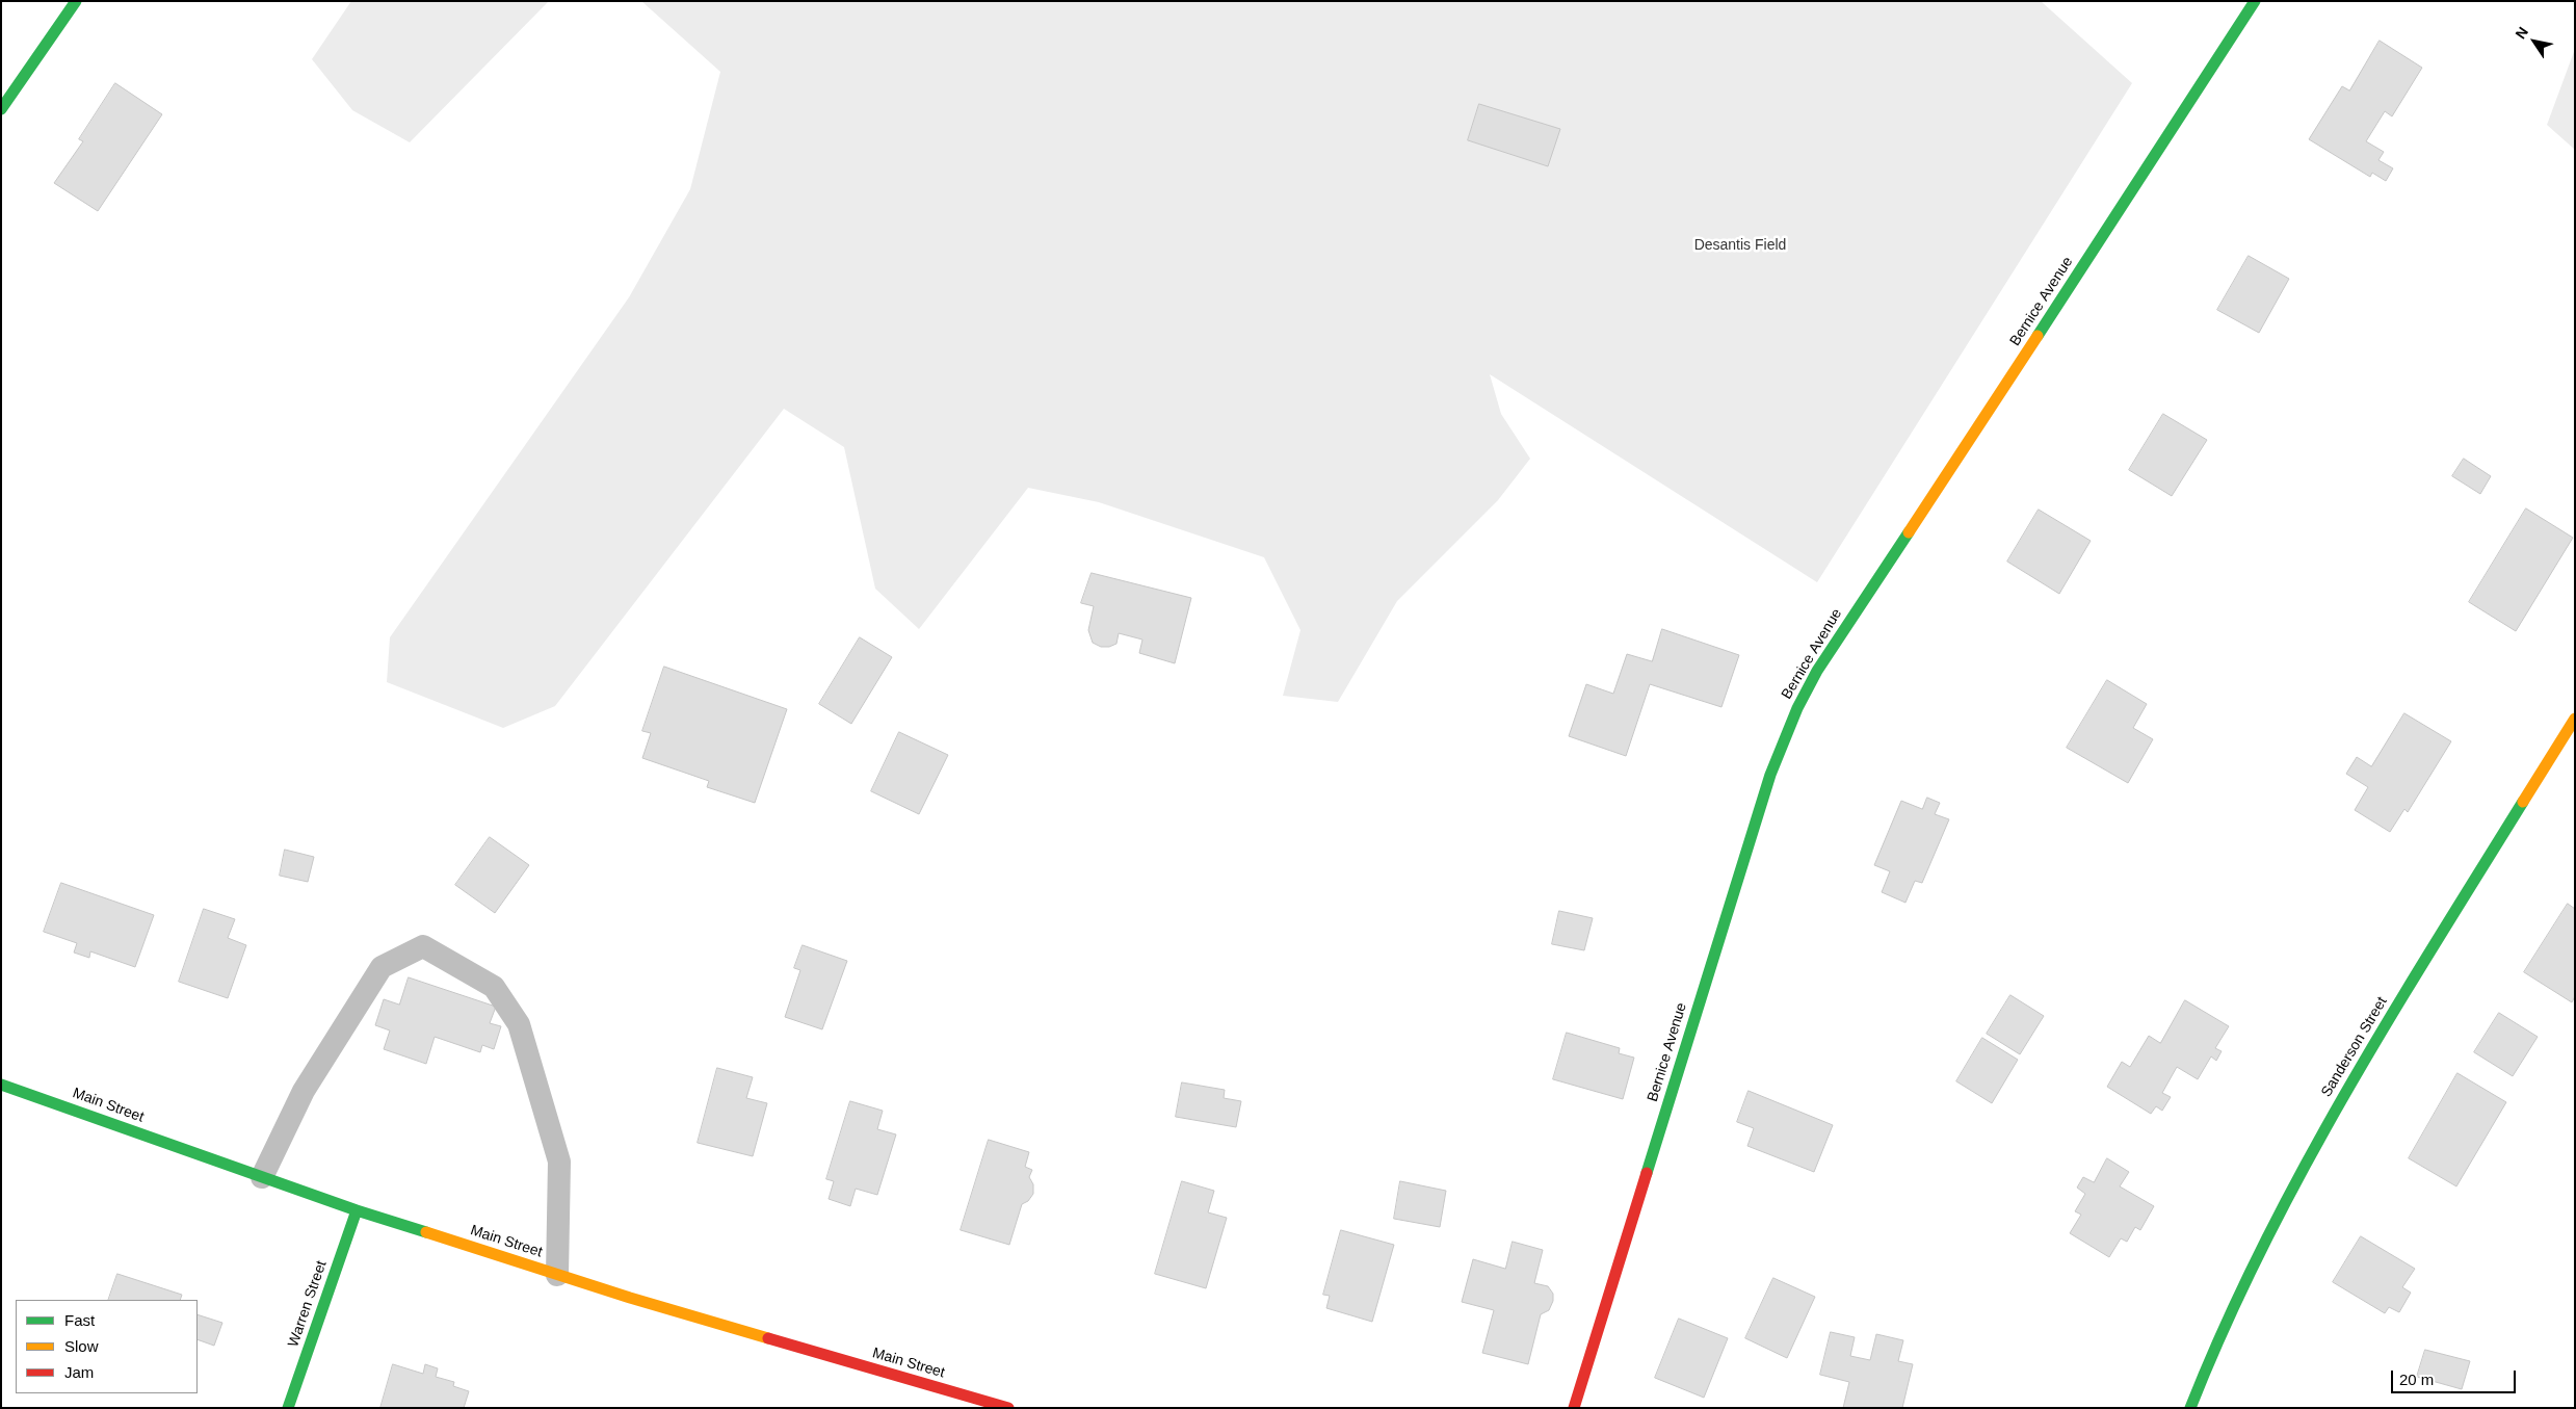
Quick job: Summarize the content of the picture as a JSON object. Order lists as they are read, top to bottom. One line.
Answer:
{"streets":{"street":["Bernice Avenue","Sanderson Street","Main Street","Warren Street"]},"crossings":[["Main Street","Warren Street"]],"parks":["Desantis Field"],"legend":["Fast","Slow","Jam"],"scale_bar":"20 m","north":"top left"}
